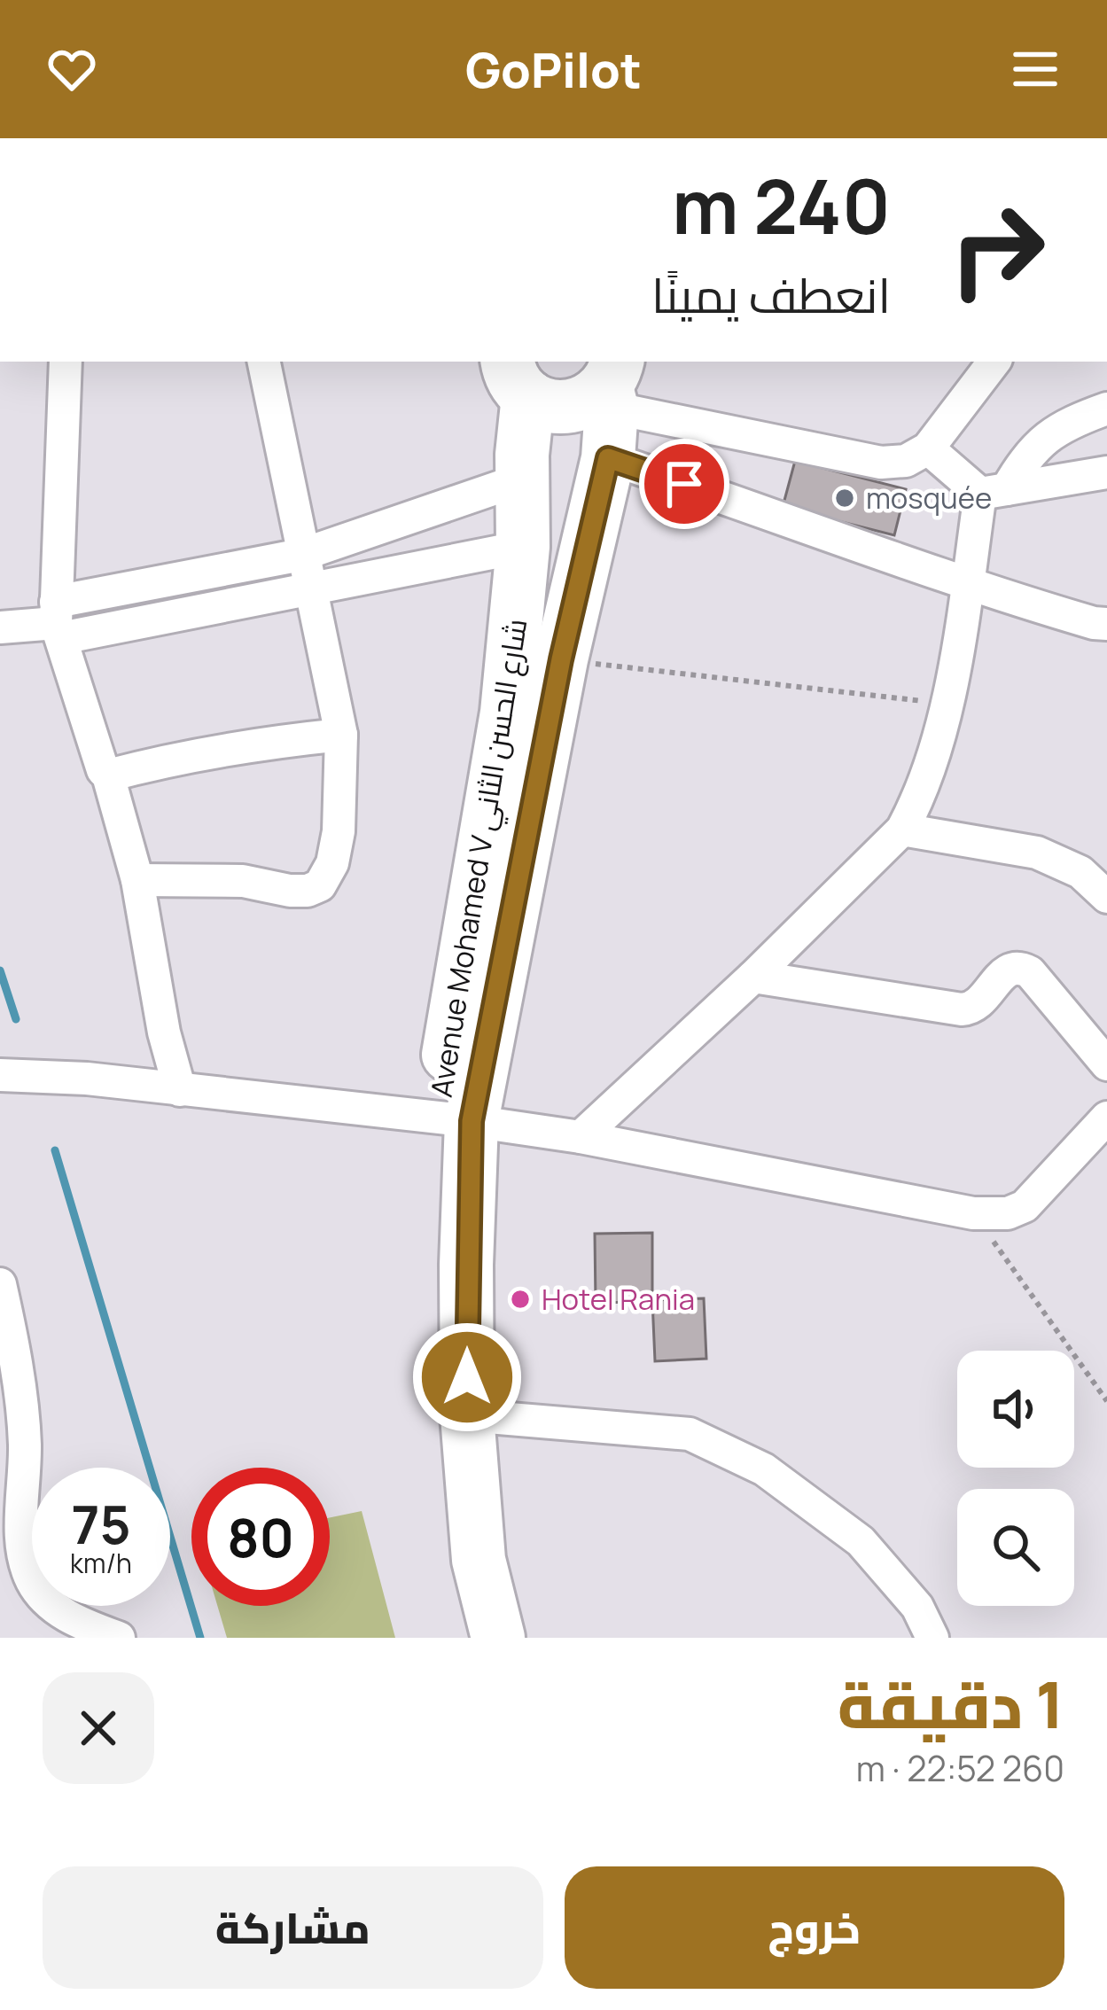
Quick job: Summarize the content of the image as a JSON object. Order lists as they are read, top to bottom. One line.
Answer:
{"streets":{"highway":["Avenue Mohamed V شارع الحسن الثاني"]},"places":["mosquée","Hotel Rania"],"page":{"header":"GoPilot","turn":["240 m","انعطف يمينًا"],"speed":"75 km/h","limit":"80","heading":["1 دقيقة","260 m · 22:52"],"buttons":["خروج","مشاركة"]}}
